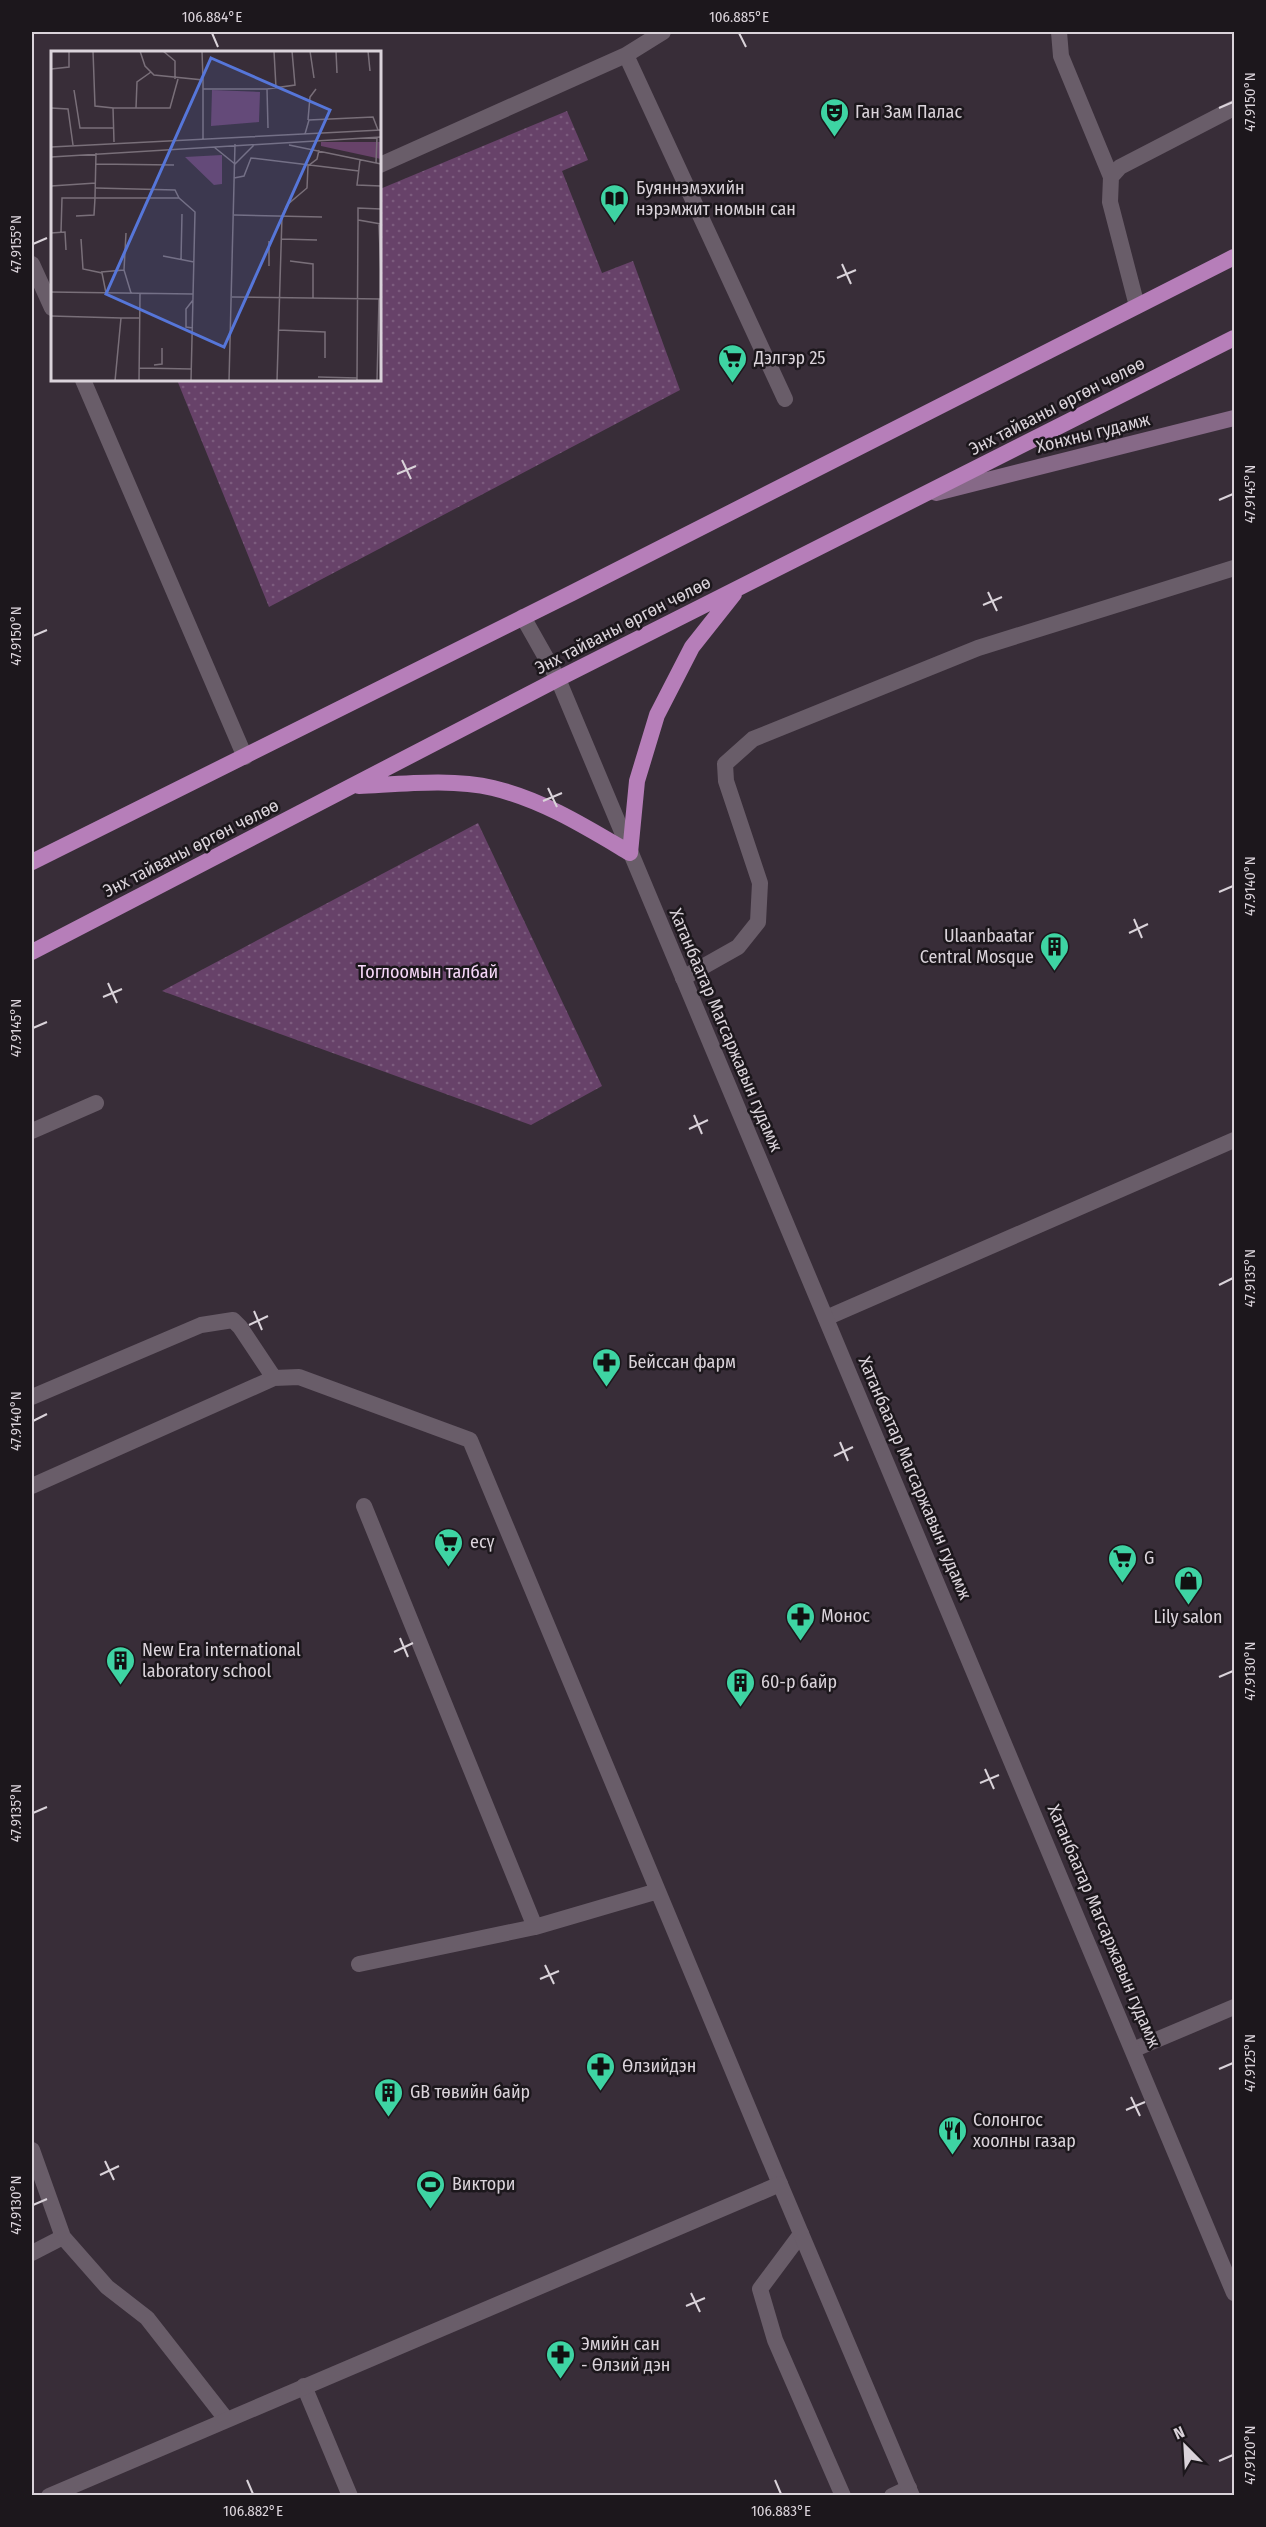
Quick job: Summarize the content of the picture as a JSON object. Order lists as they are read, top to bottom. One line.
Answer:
{"streets":{"highway":["Энх тайваны өргөн чөлөө"],"main road":["Хонхны гудамж"],"street":["Хатанбаатар Магсаржавын гудамж"]},"crossings":[["Энх тайваны өргөн чөлөө","Хонхны гудамж"],["Энх тайваны өргөн чөлөө","Хатанбаатар Магсаржавын гудамж"]],"parks":["Тоглоомын талбай"],"places":{"theatre":["Ган Зам Палас"],"library":["Буяннэмэхийн нэрэмжит номын сан"],"supermarket":["Дэлгэр 25","есү","G"],"building":["Ulaanbaatar Central Mosque","New Era international laboratory school","60-р байр","GB төвийн байр"],"pharmacy":["Бейссан фарм","Монос","Өлзийдэн","Эмийн сан - Өлзий дэн"],"shop":["Lily salon"],"restaurant":["Солонгос хоолны газар"],"sports":["Виктори"]},"north":"top left","coordinates":["106.884°E","106.885°E","47.9150°N","47.9155°N","47.9145°N","47.9140°N","47.9135°N","47.9130°N","47.9125°N","47.9120°N","106.882°E","106.883°E"]}
